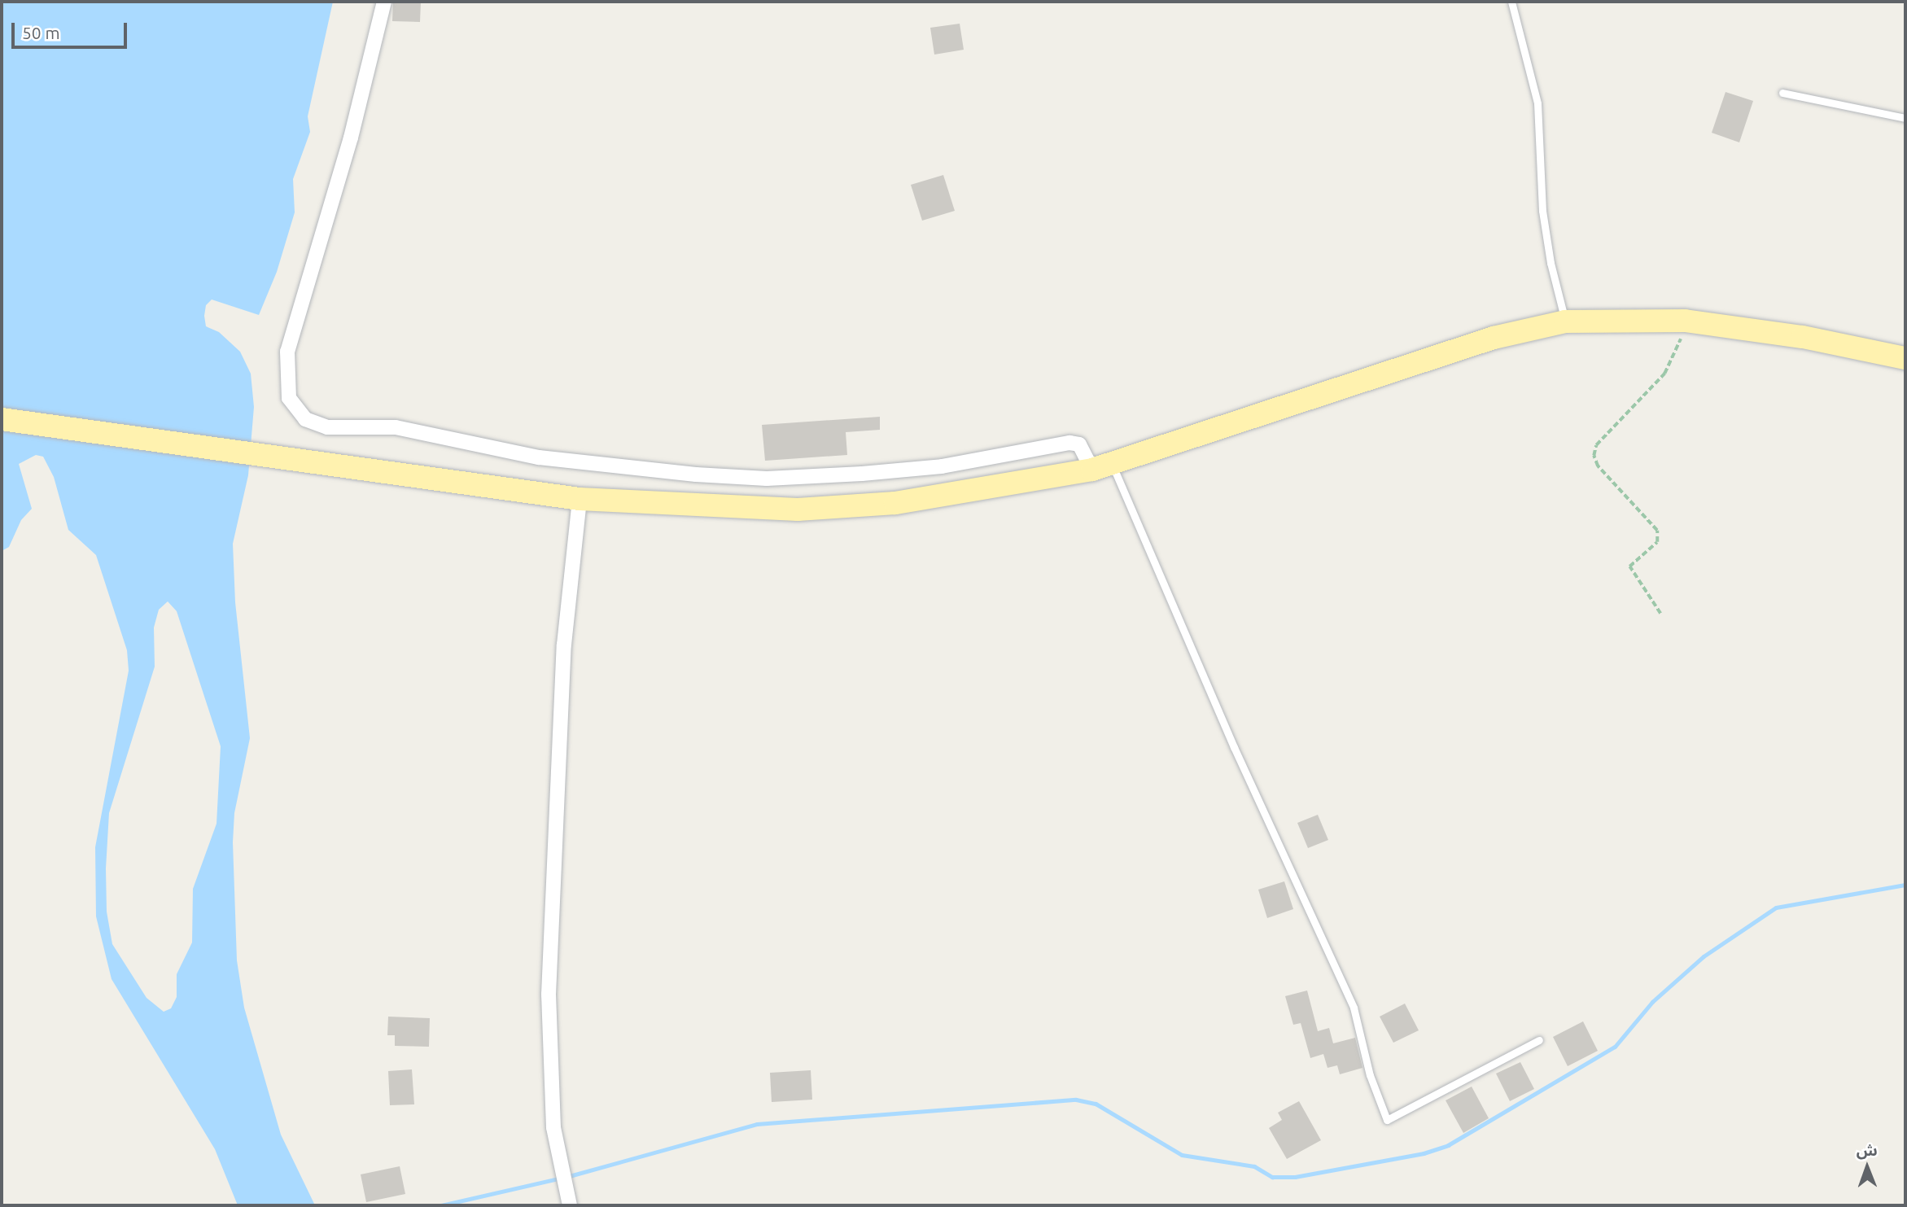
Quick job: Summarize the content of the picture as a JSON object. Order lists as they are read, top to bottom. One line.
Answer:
{"scale_bar":"50 m","north":"top"}
